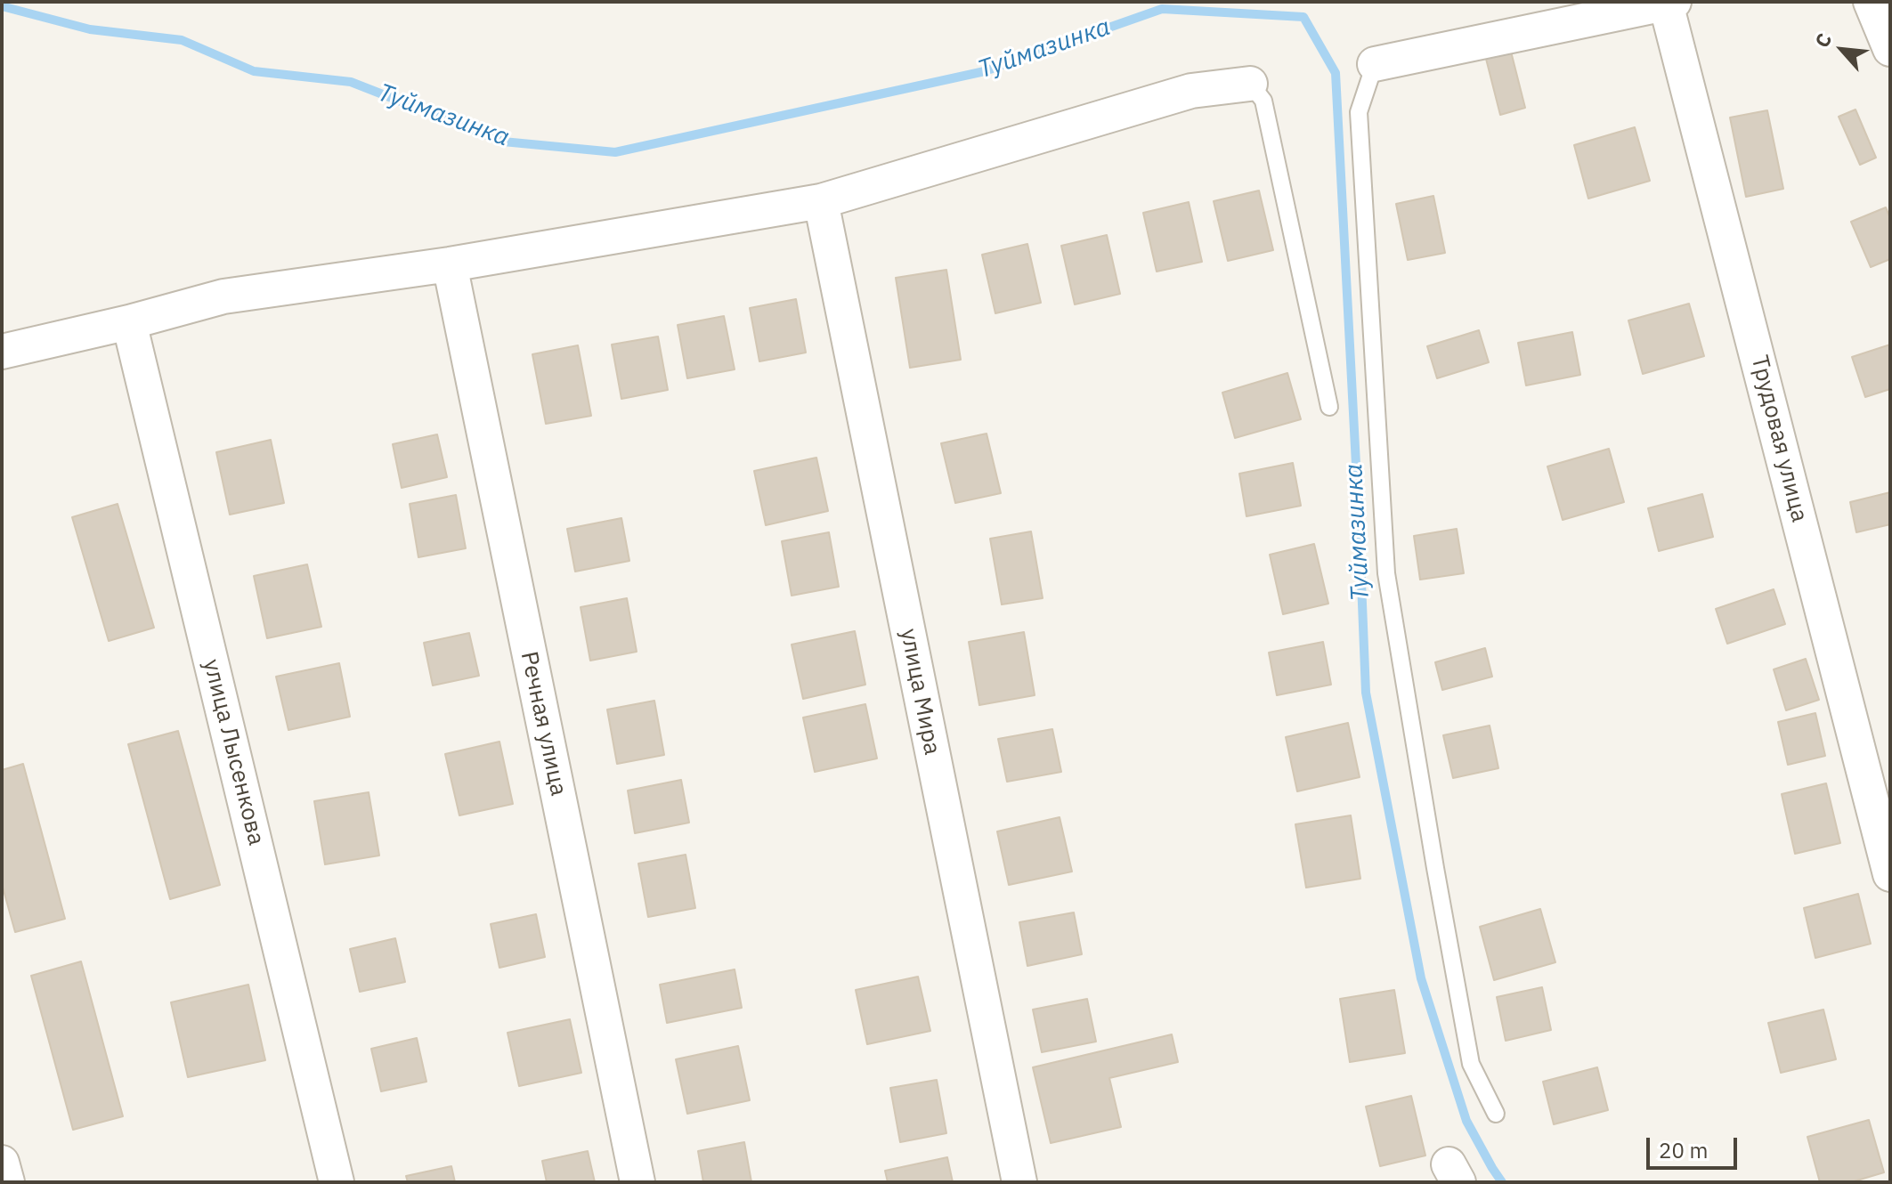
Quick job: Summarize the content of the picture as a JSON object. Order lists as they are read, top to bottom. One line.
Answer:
{"streets":{"street":["Трудовая улица","улица Мира","Речная улица","улица Лысенкова"]},"water":["Туймазинка"],"scale_bar":"20 m","north":"top left"}
